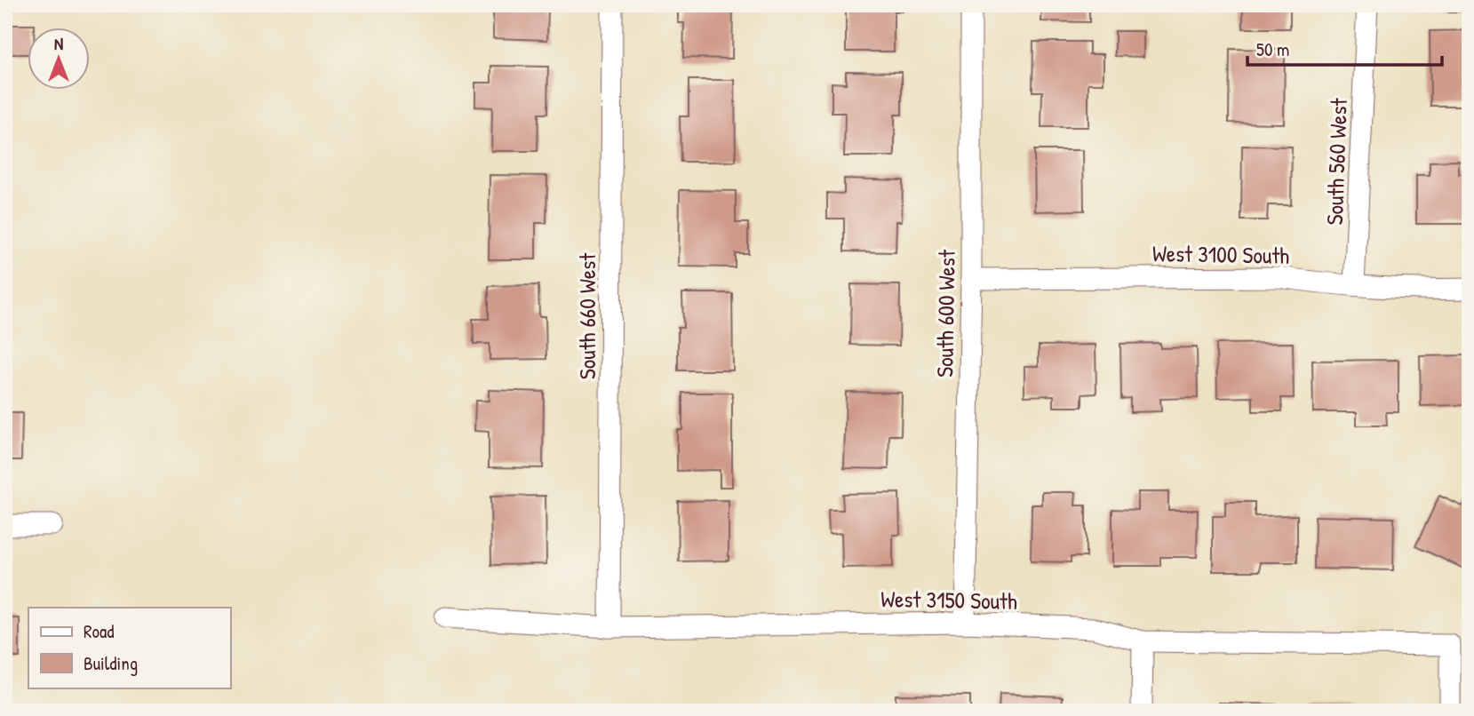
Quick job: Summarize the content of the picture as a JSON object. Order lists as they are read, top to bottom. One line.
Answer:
{"streets":{"street":["South 560 West","West 3100 South","South 600 West","South 660 West","West 3150 South"]},"crossings":[["South 560 West","West 3100 South"],["West 3100 South","South 600 West"],["South 600 West","West 3150 South"],["South 660 West","West 3150 South"]],"legend":["Road","Building"],"scale_bar":"50 m","north":"top"}
